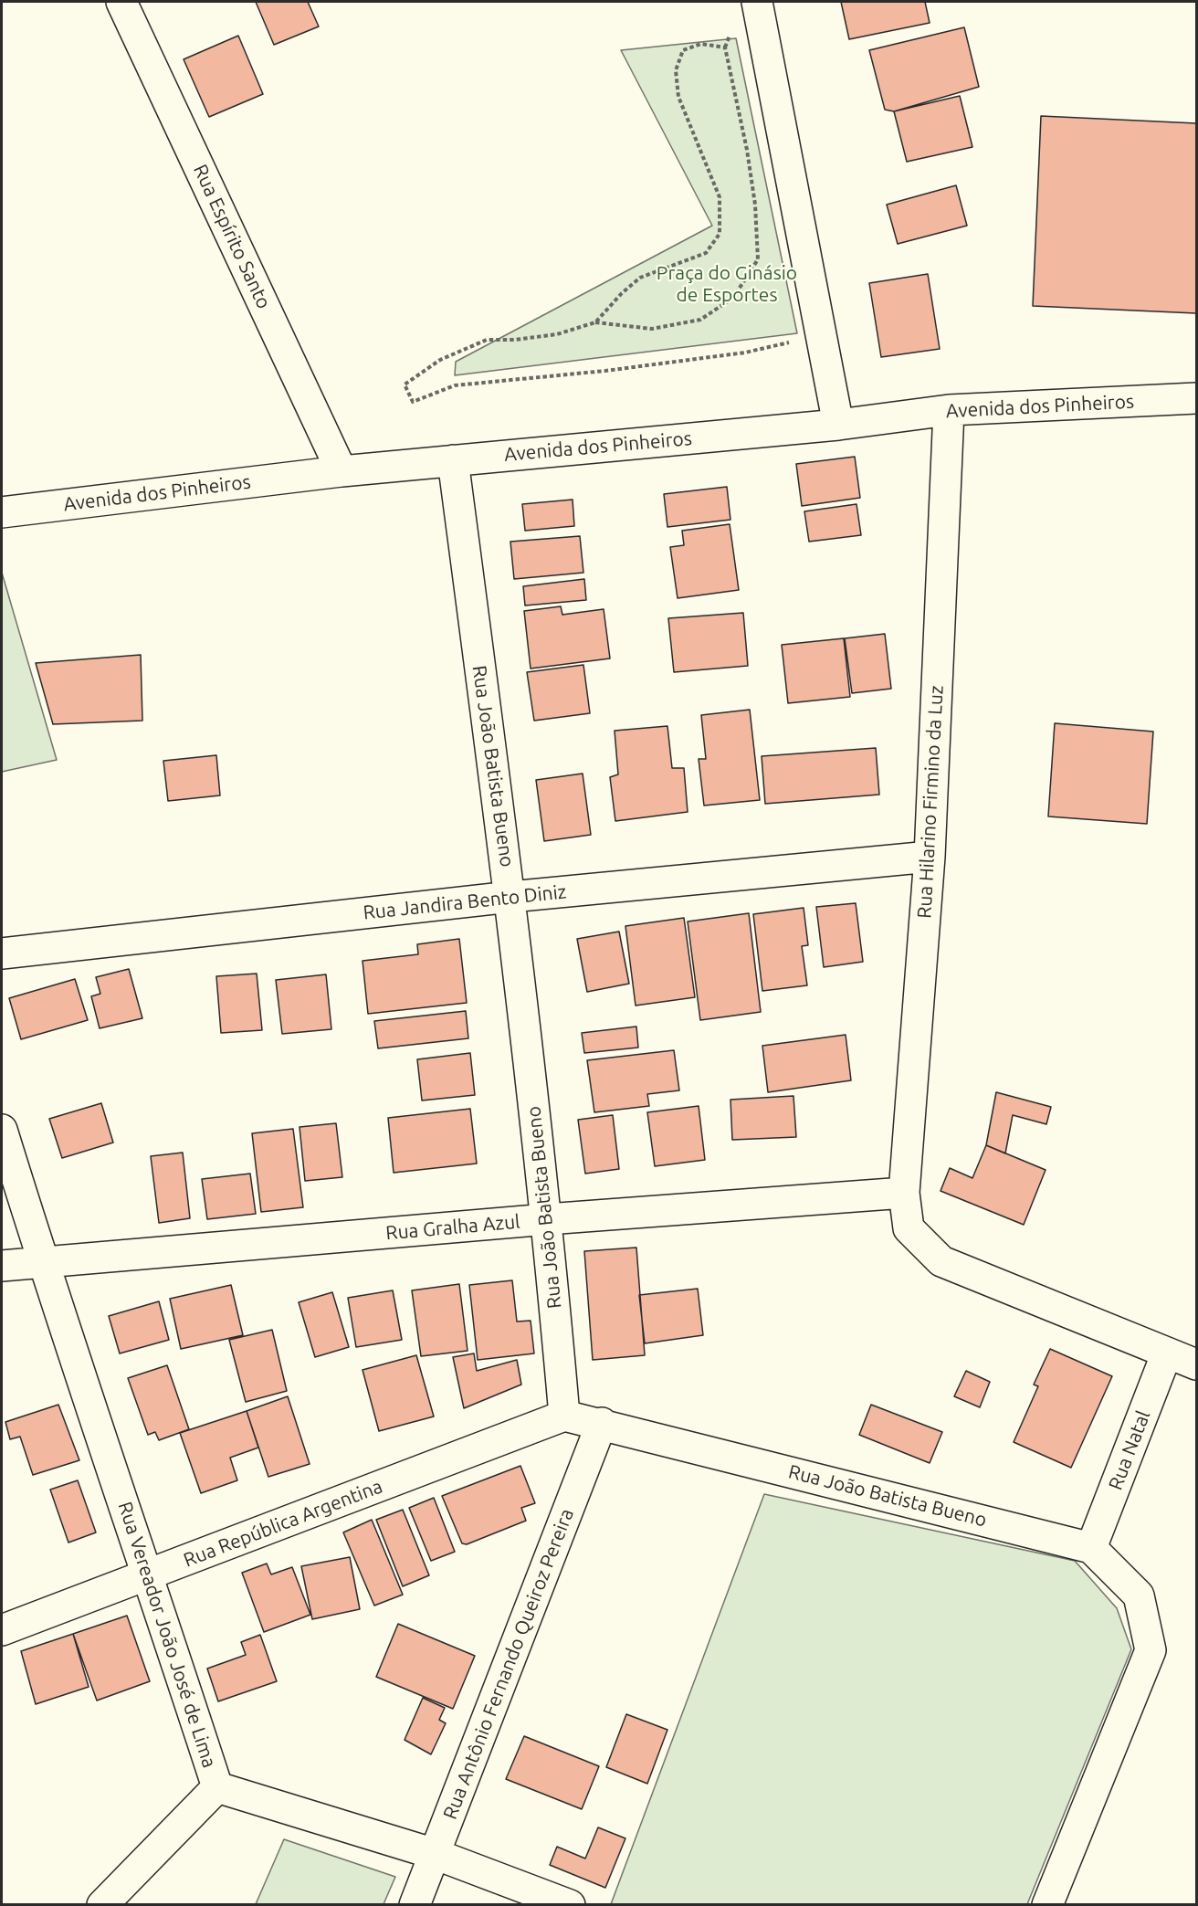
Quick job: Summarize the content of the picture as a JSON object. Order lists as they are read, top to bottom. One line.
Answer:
{"streets":{"street":["Rua Espírito Santo","Avenida dos Pinheiros","Rua João Batista Bueno","Rua Hilarino Firmino da Luz","Rua Jandira Bento Diniz","Rua Gralha Azul","Rua Natal","Rua República Argentina","Rua Vereador João José de Lima","Rua Antônio Fernando Queiroz Pereira"]},"crossings":[["Rua Espírito Santo","Avenida dos Pinheiros"],["Avenida dos Pinheiros","Rua João Batista Bueno"],["Avenida dos Pinheiros","Rua Hilarino Firmino da Luz"],["Rua João Batista Bueno","Rua Jandira Bento Diniz"],["Rua João Batista Bueno","Rua Gralha Azul"],["Rua João Batista Bueno","Rua Natal"],["Rua João Batista Bueno","Rua República Argentina"],["Rua João Batista Bueno","Rua Antônio Fernando Queiroz Pereira"],["Rua Hilarino Firmino da Luz","Rua Jandira Bento Diniz"],["Rua Hilarino Firmino da Luz","Rua Gralha Azul"],["Rua Hilarino Firmino da Luz","Rua Natal"],["Rua Gralha Azul","Rua Vereador João José de Lima"],["Rua República Argentina","Rua Vereador João José de Lima"],["Rua Vereador João José de Lima","Rua Antônio Fernando Queiroz Pereira"]],"parks":["Praça do Ginásio de Esportes"]}
